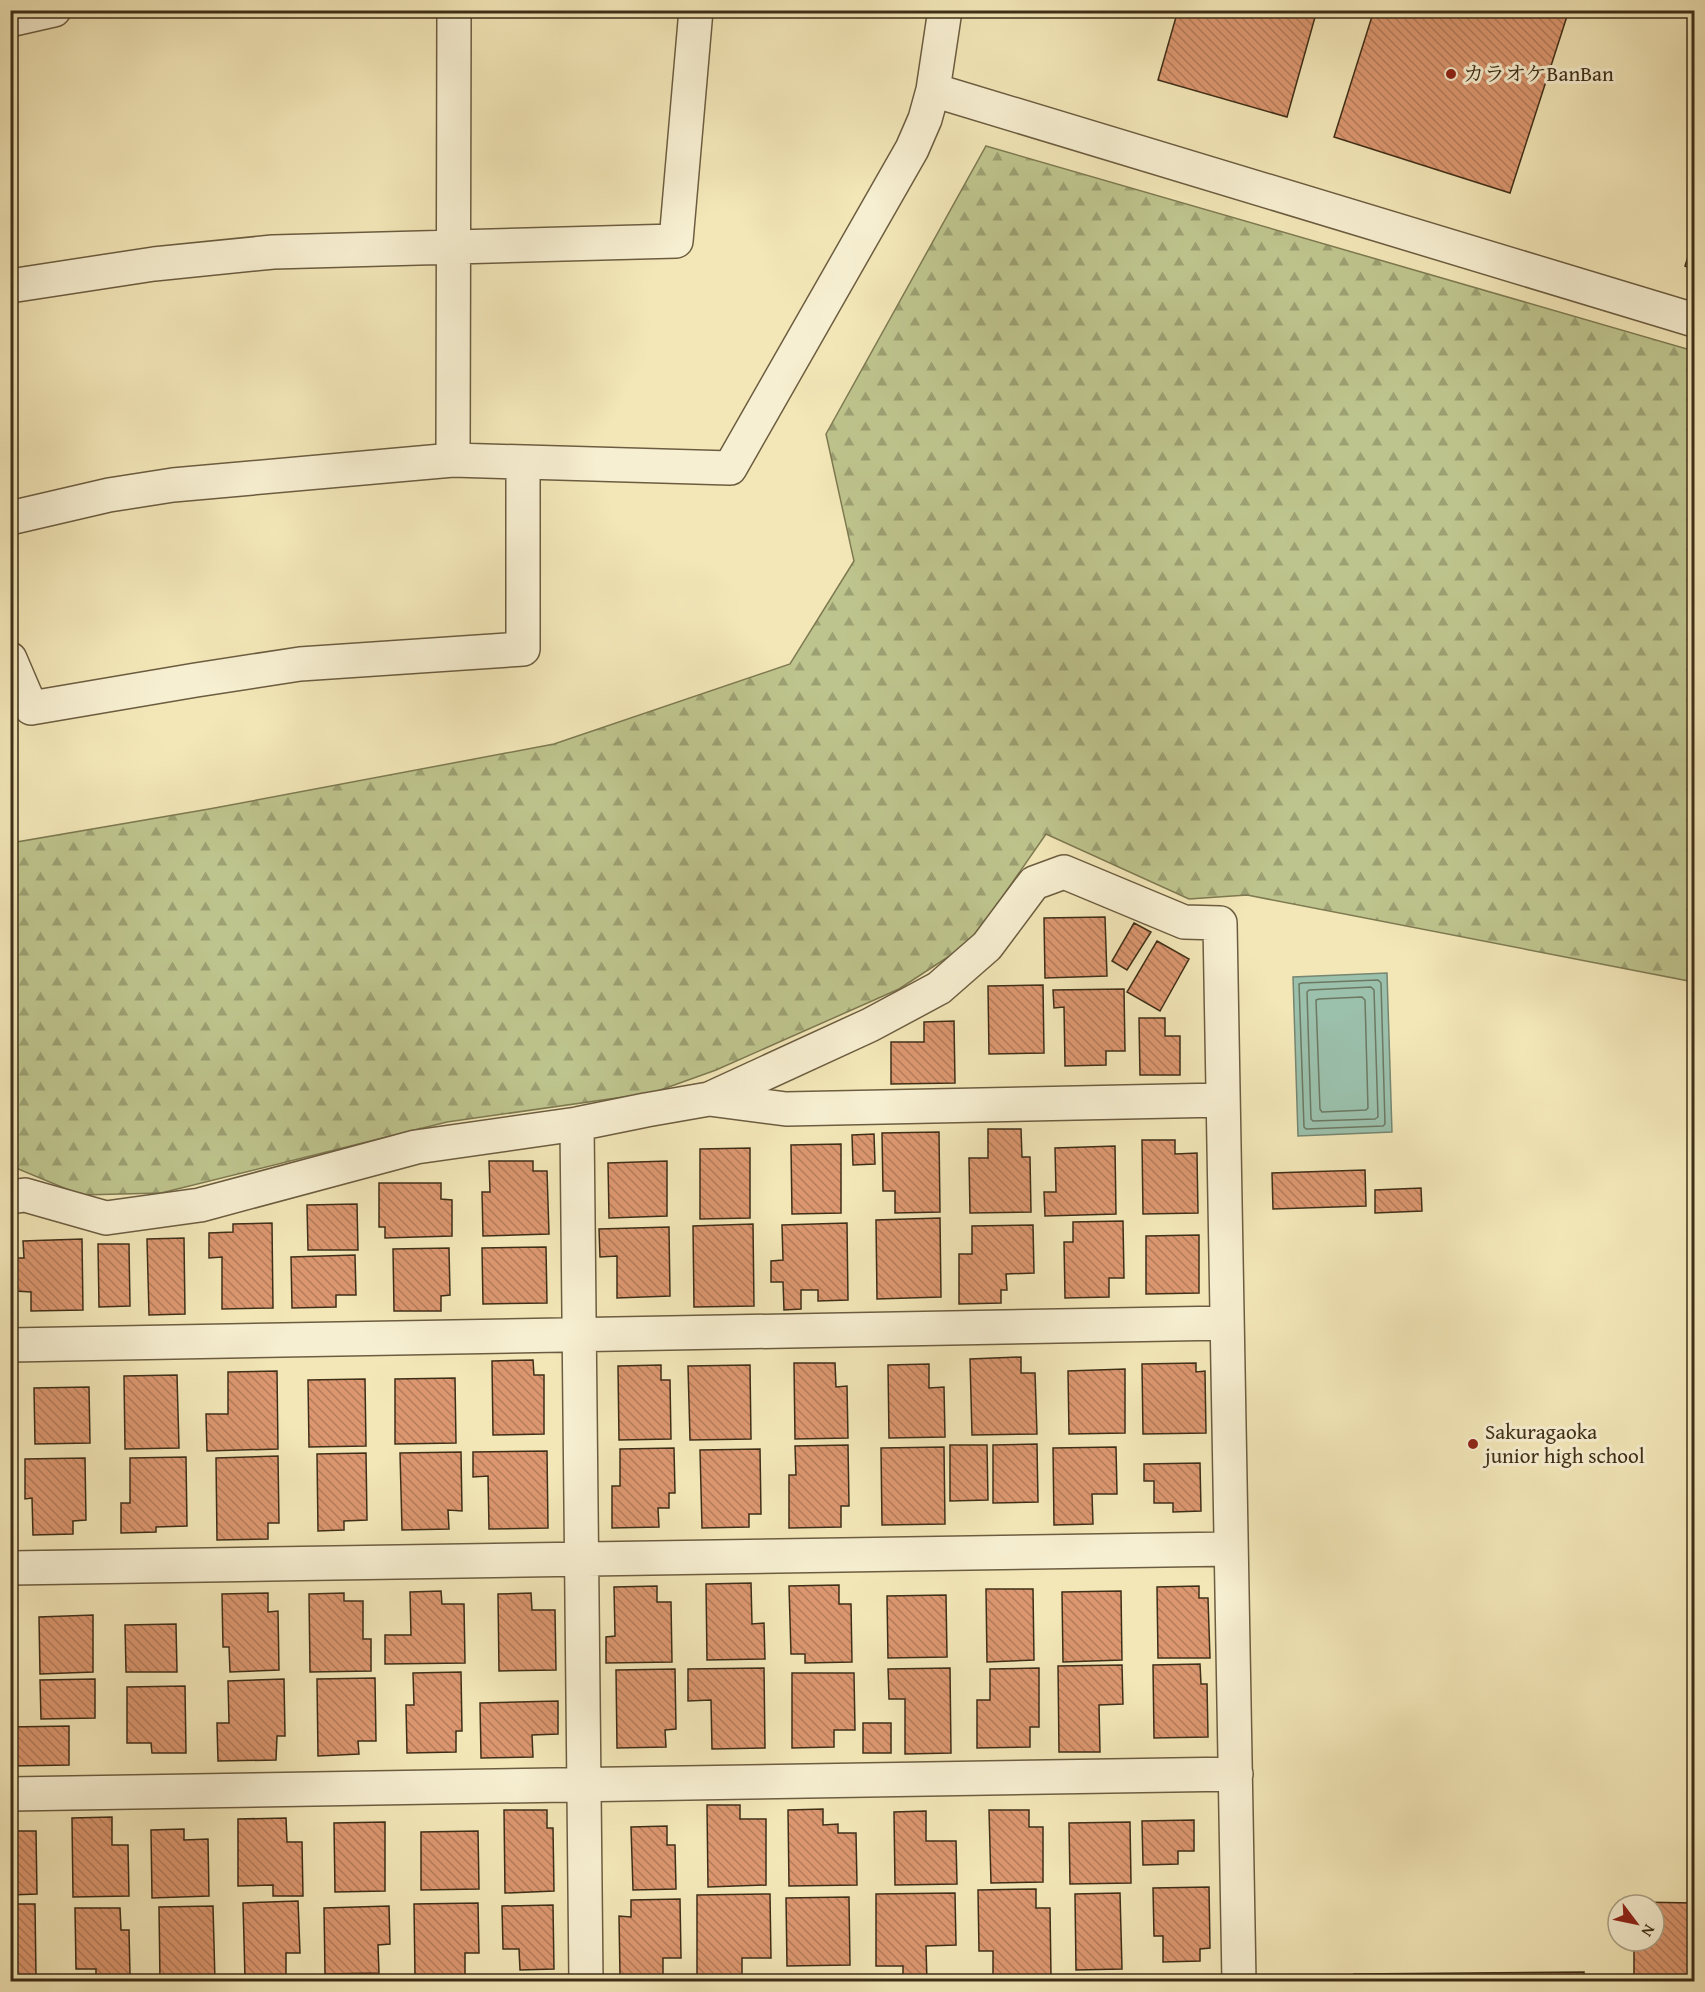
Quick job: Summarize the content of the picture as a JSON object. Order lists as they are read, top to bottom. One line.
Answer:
{"places":["カラオケBanBan","Sakuragaoka junior high school"],"north":"bottom right"}
